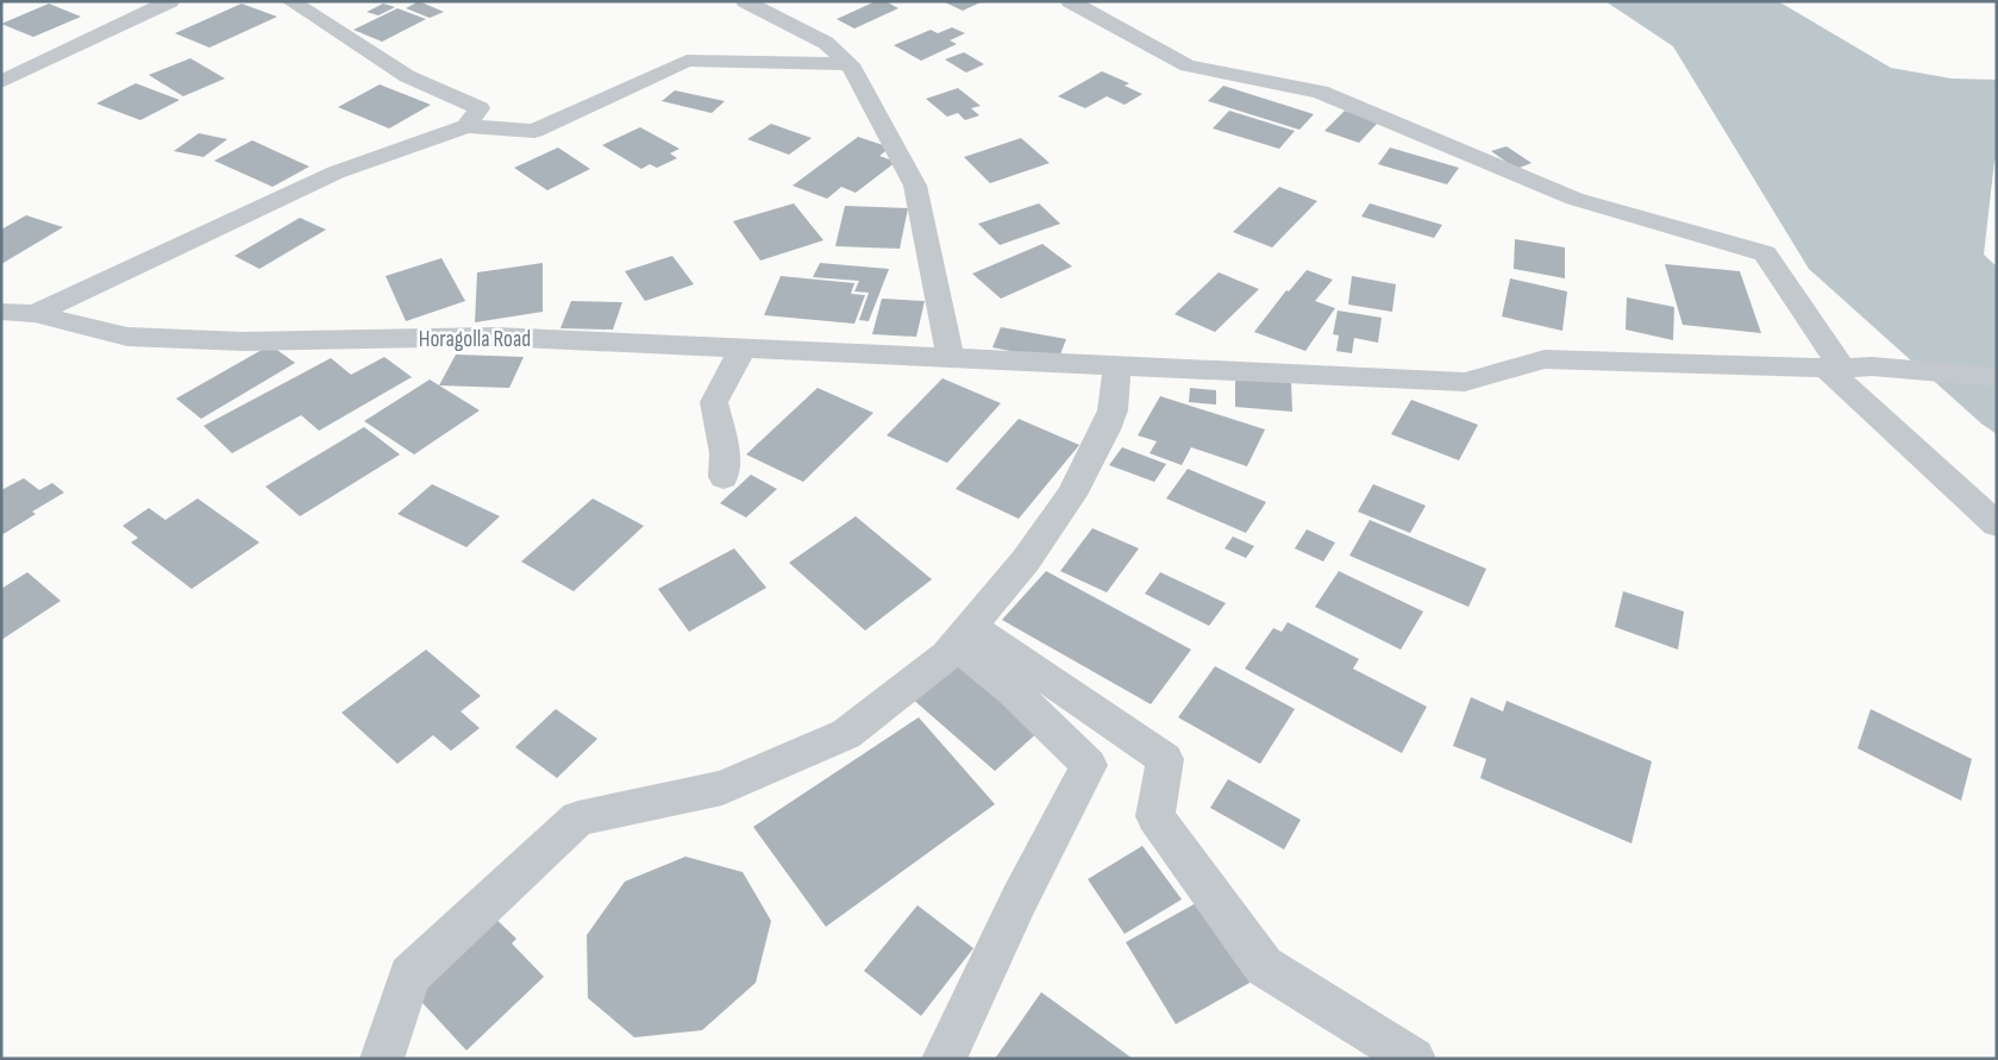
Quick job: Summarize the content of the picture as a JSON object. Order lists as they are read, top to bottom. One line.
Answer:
{"streets":{"street":["Horagolla Road"]}}
